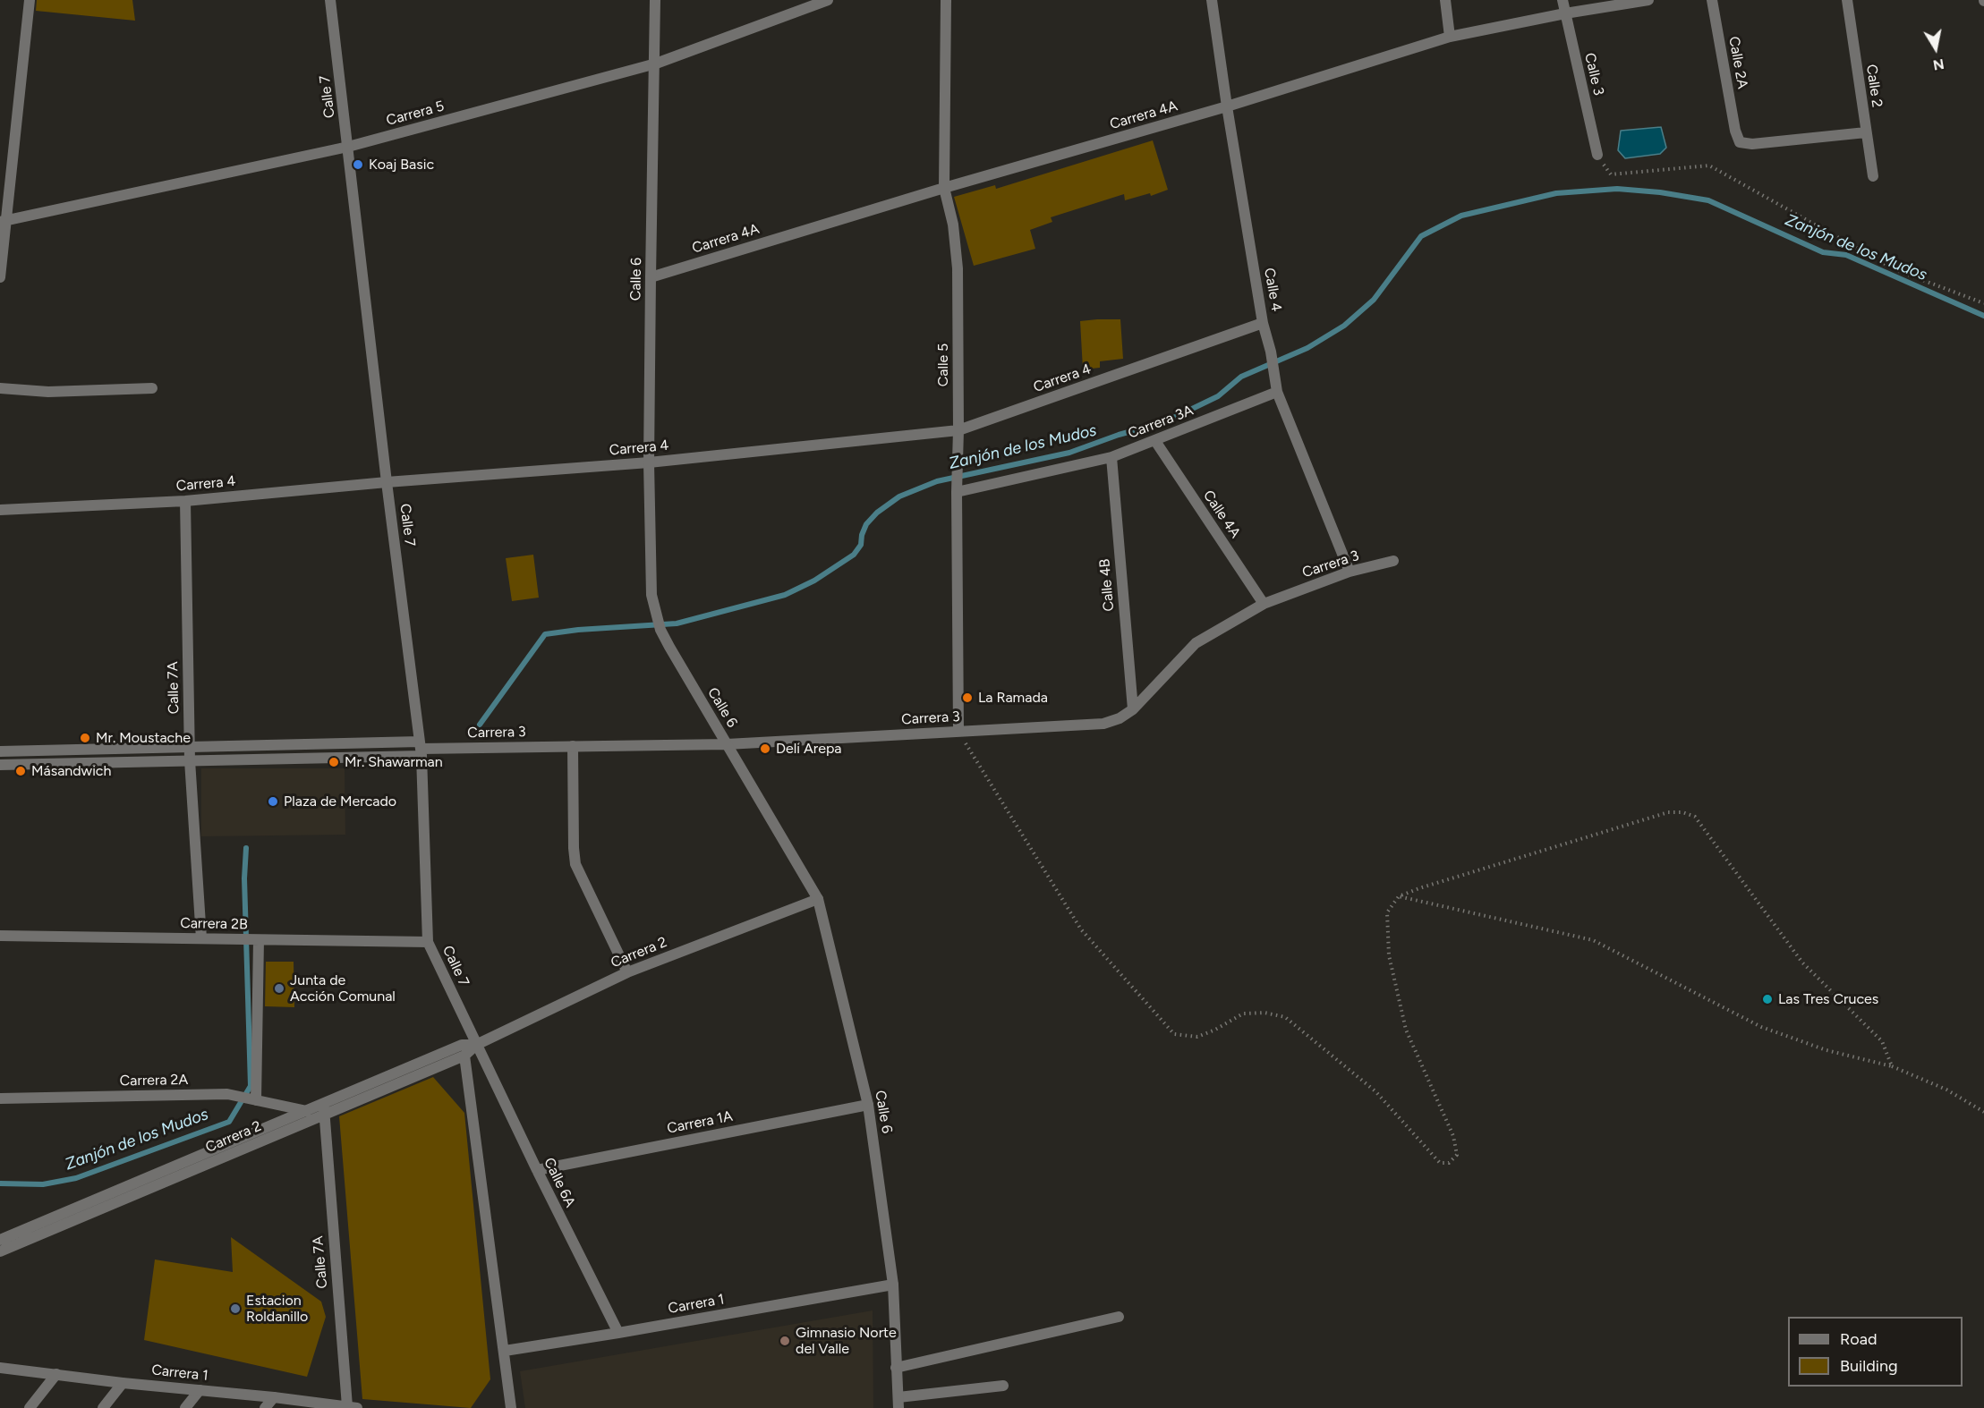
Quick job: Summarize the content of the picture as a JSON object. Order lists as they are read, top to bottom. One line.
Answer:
{"streets":{"street":["Calle 2A","Calle 3","Calle 2","Calle 7","Carrera 5","Carrera 4A","Calle 6","Calle 4","Calle 5","Carrera 4","Carrera 3A","Calle 4A","Carrera 3","Calle 4B","Calle 7A","Carrera 2B","Carrera 2","Carrera 2A","Carrera 1A","Calle 6A","Carrera 1"]},"crossings":[["Calle 2A","Calle 2"],["Calle 3","Carrera 4A"],["Calle 7","Carrera 5"],["Calle 7","Carrera 4"],["Calle 7","Carrera 3"],["Calle 7","Carrera 2B"],["Calle 7","Carrera 2"],["Calle 7","Calle 6A"],["Carrera 5","Calle 6"],["Carrera 4A","Calle 6"],["Carrera 4A","Calle 4"],["Carrera 4A","Calle 5"],["Calle 6","Carrera 4"],["Calle 6","Carrera 3"],["Calle 6","Carrera 2"],["Calle 6","Carrera 1A"],["Calle 6","Carrera 1"],["Calle 4","Carrera 4"],["Calle 4","Carrera 3A"],["Calle 4","Carrera 3"],["Calle 5","Carrera 4"],["Calle 5","Carrera 3A"],["Calle 5","Carrera 3"],["Carrera 4","Calle 7A"],["Carrera 3A","Calle 4A"],["Carrera 3A","Calle 4B"],["Calle 4A","Carrera 3"],["Carrera 3","Calle 4B"],["Carrera 3","Calle 7A"],["Calle 7A","Carrera 2B"],["Calle 7A","Carrera 2"],["Calle 7A","Carrera 1"],["Carrera 2","Carrera 2A"],["Carrera 2","Calle 6A"],["Carrera 1A","Calle 6A"],["Calle 6A","Carrera 1"]],"water":["Zanjón de los Mudos"],"places":["Koaj Basic","La Ramada","Mr. Moustache","Deli Arepa","Mr. Shawarman","Másandwich","Plaza de Mercado","Junta de Acción Comunal","Las Tres Cruces","Estacion Roldanillo","Gimnasio Norte del Valle"],"legend":["Road","Building"],"north":"bottom"}
